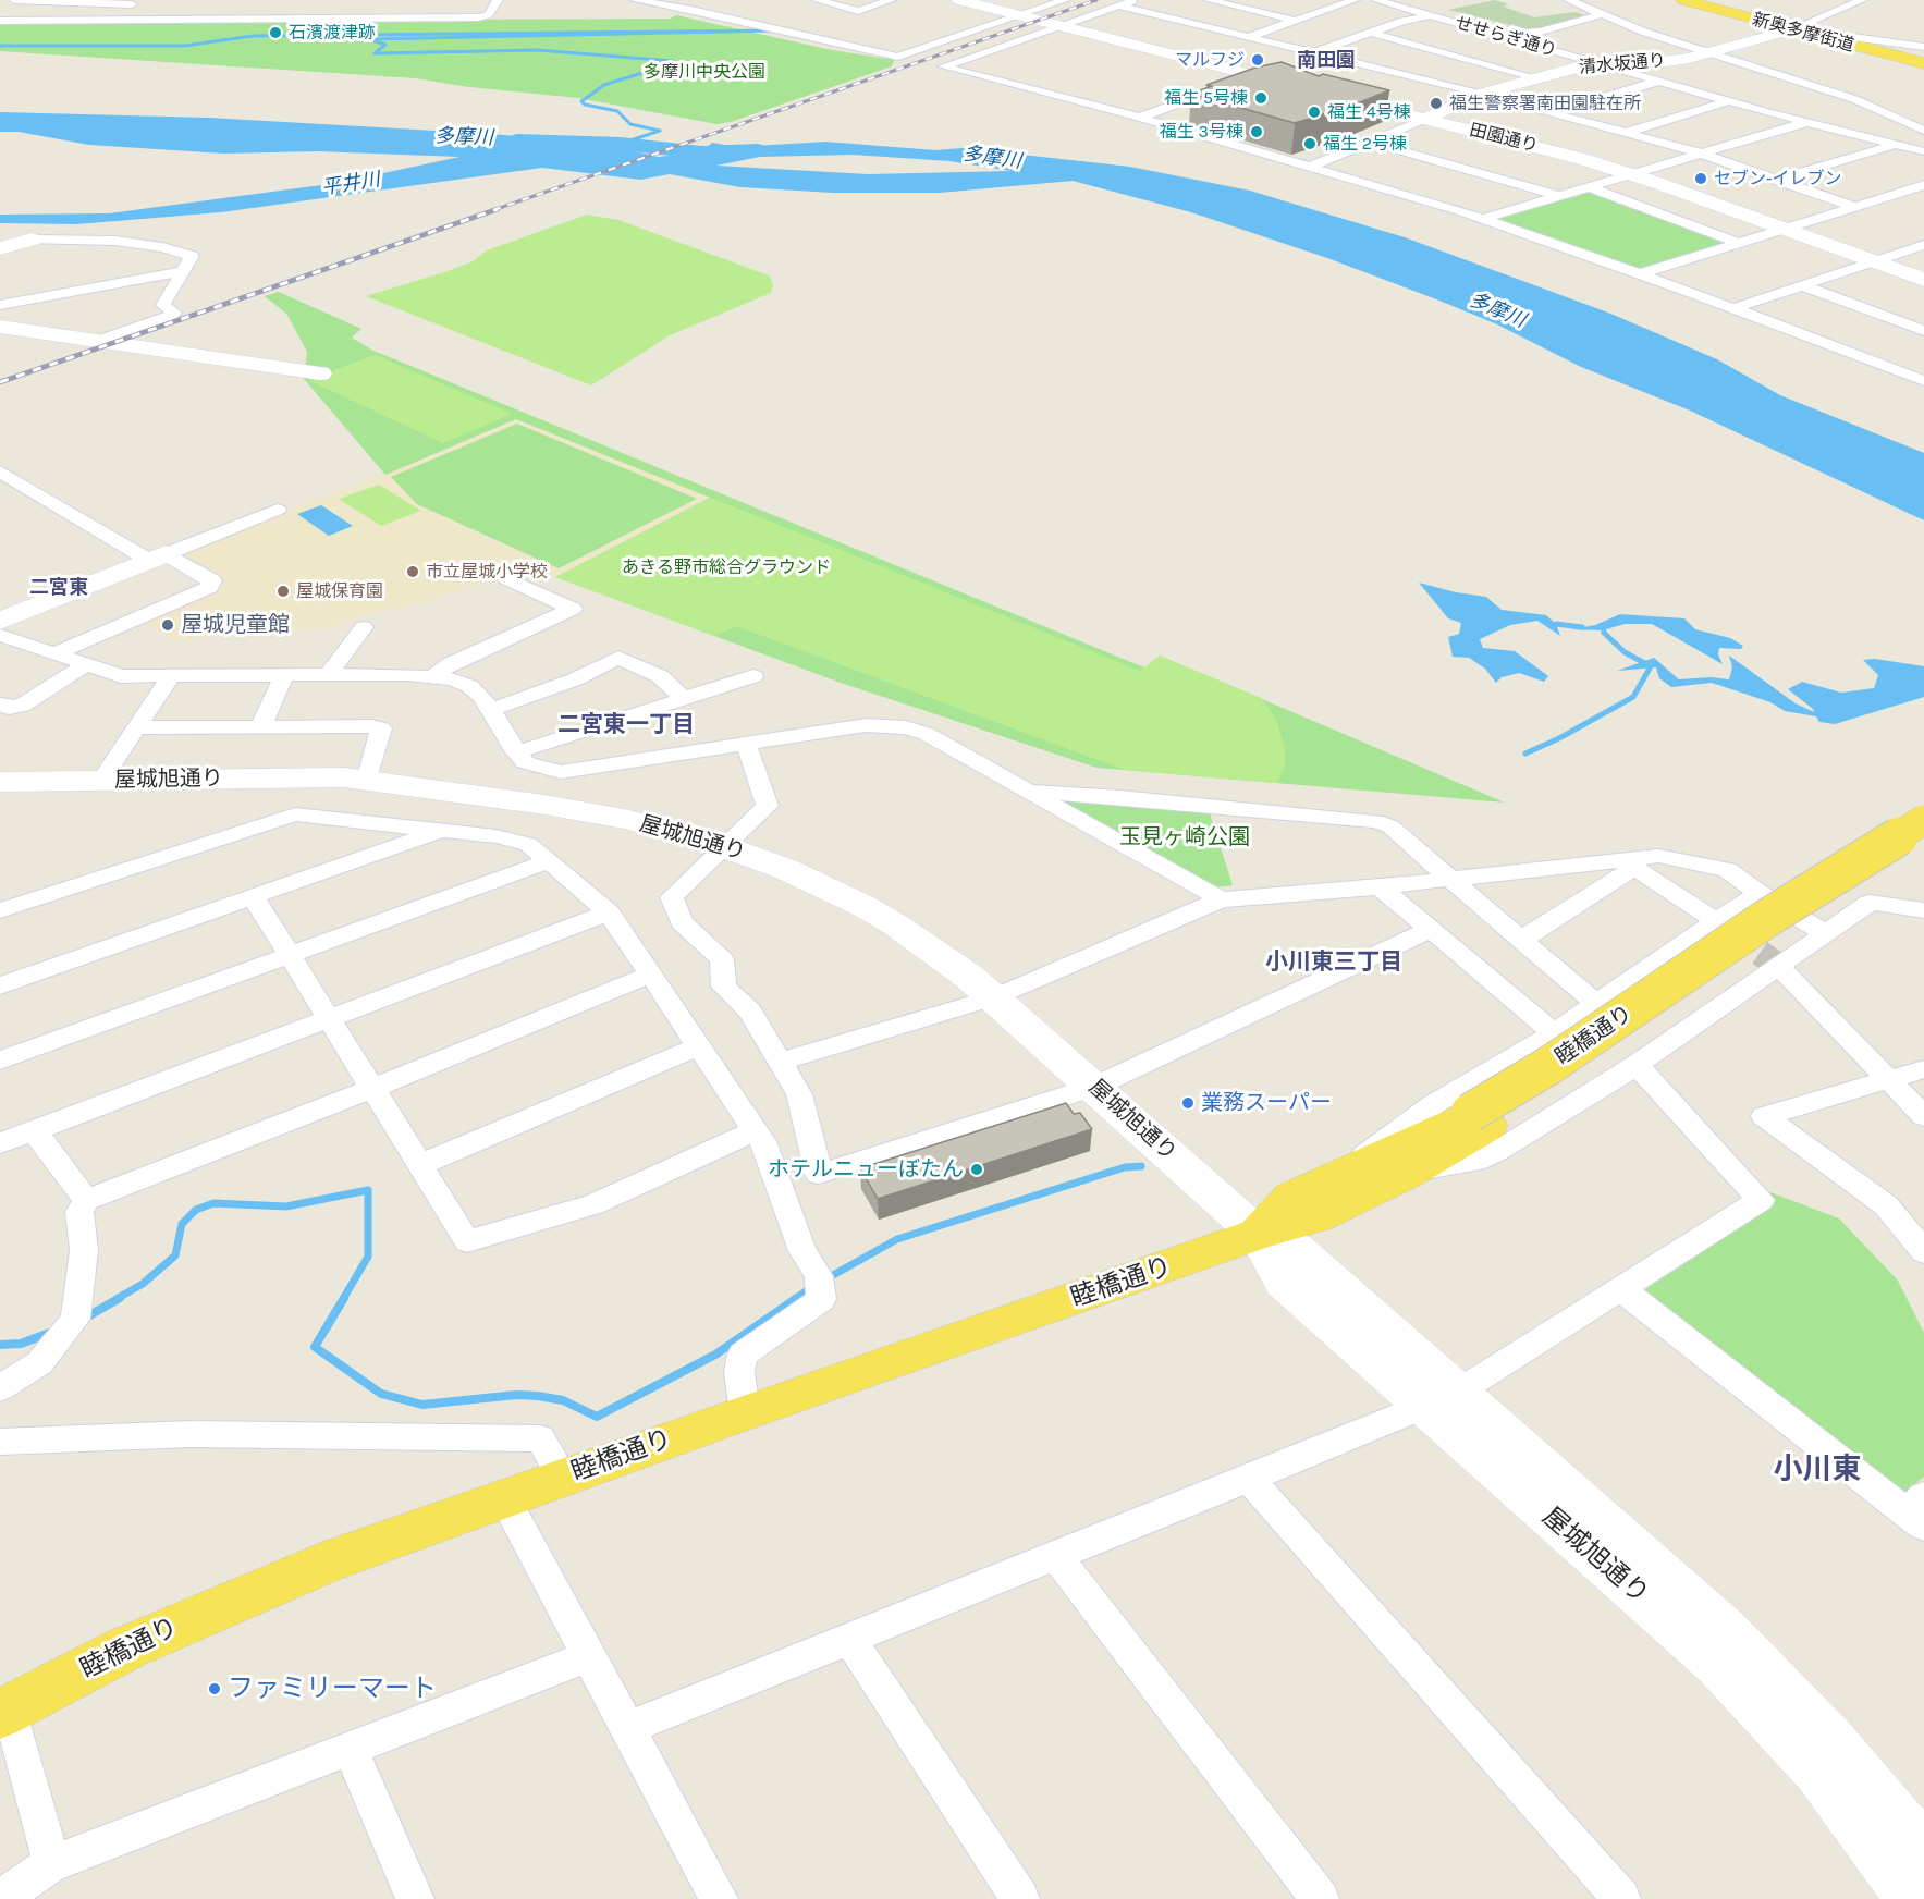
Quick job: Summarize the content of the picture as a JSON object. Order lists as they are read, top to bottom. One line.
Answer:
{"streets":{"main road":["新奥多摩街道","睦橋通り"],"street":["せせらぎ通り","清水坂通り","田園通り","屋城旭通り"]},"crossings":[["新奥多摩街道","清水坂通り"],["せせらぎ通り","清水坂通り"],["清水坂通り","田園通り"],["屋城旭通り","睦橋通り"]],"districts":["南田園","二宮東","二宮東一丁目","小川東三丁目","小川東"],"water":["多摩川","平井川"],"parks":["多摩川中央公園","あきる野市総合グラウンド","玉見ヶ崎公園"],"places":["石濱渡津跡","マルフジ","福生 5号棟","福生警察署南田園駐在所","福生 4号棟","福生 3号棟","福生 2号棟","セブン-イレブン","市立屋城小学校","屋城保育園","屋城児童館","業務スーパー","ホテルニューぼたん","ファミリーマート"]}
